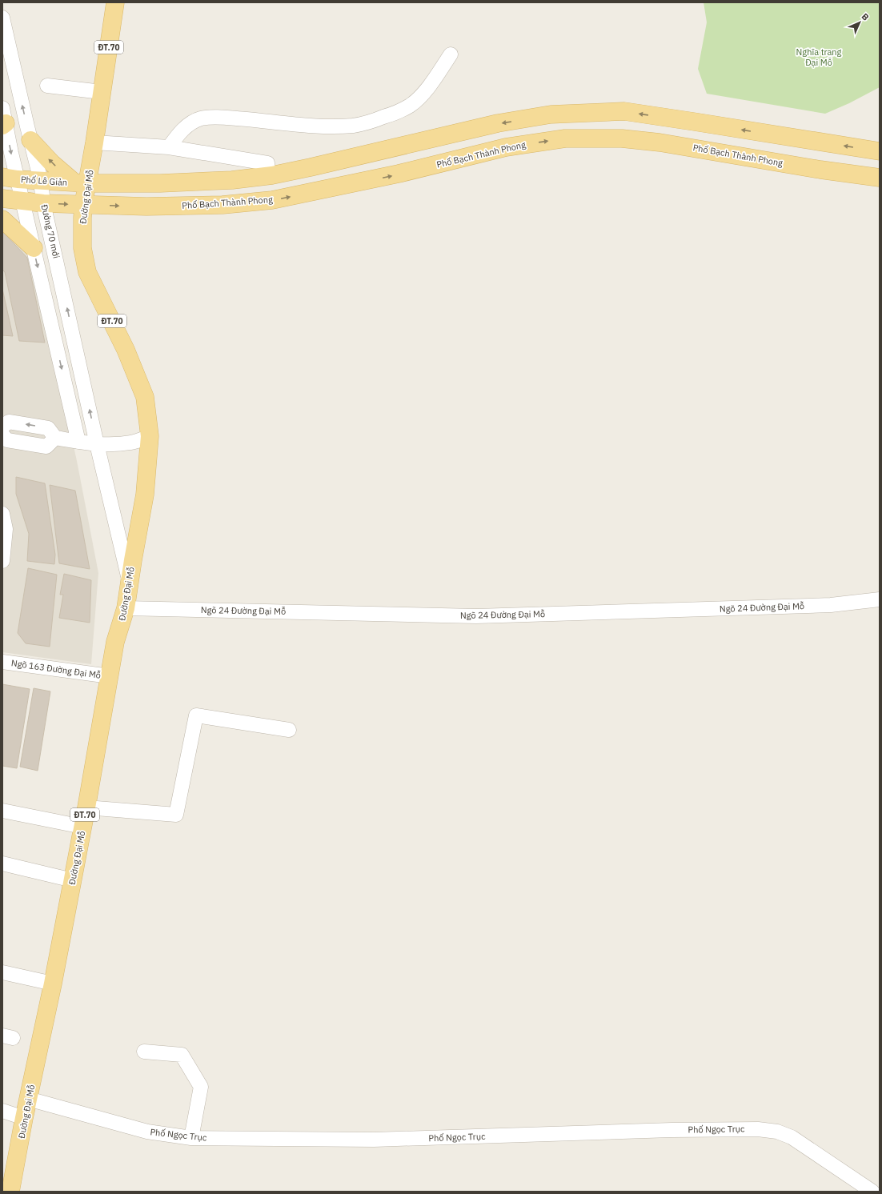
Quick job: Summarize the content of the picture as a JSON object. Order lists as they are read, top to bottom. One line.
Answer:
{"streets":{"main road":["ĐT.70","Phố Bạch Thành Phong","Phố Lê Giản","Đường Đại Mỗ"],"street":["Đường 70 mới","Ngõ 24 Đường Đại Mỗ","Ngõ 163 Đường Đại Mỗ","Phố Ngọc Trục"]},"crossings":[["Phố Bạch Thành Phong","Đường Đại Mỗ"],["Phố Lê Giản","Đường Đại Mỗ"],["Phố Lê Giản","Đường 70 mới"],["Đường Đại Mỗ","Đường 70 mới"],["Đường Đại Mỗ","Ngõ 24 Đường Đại Mỗ"],["Đường Đại Mỗ","Ngõ 163 Đường Đại Mỗ"],["Đường Đại Mỗ","Phố Ngọc Trục"]],"parks":["Nghĩa trang Đại Mỗ"],"north":"top right"}
